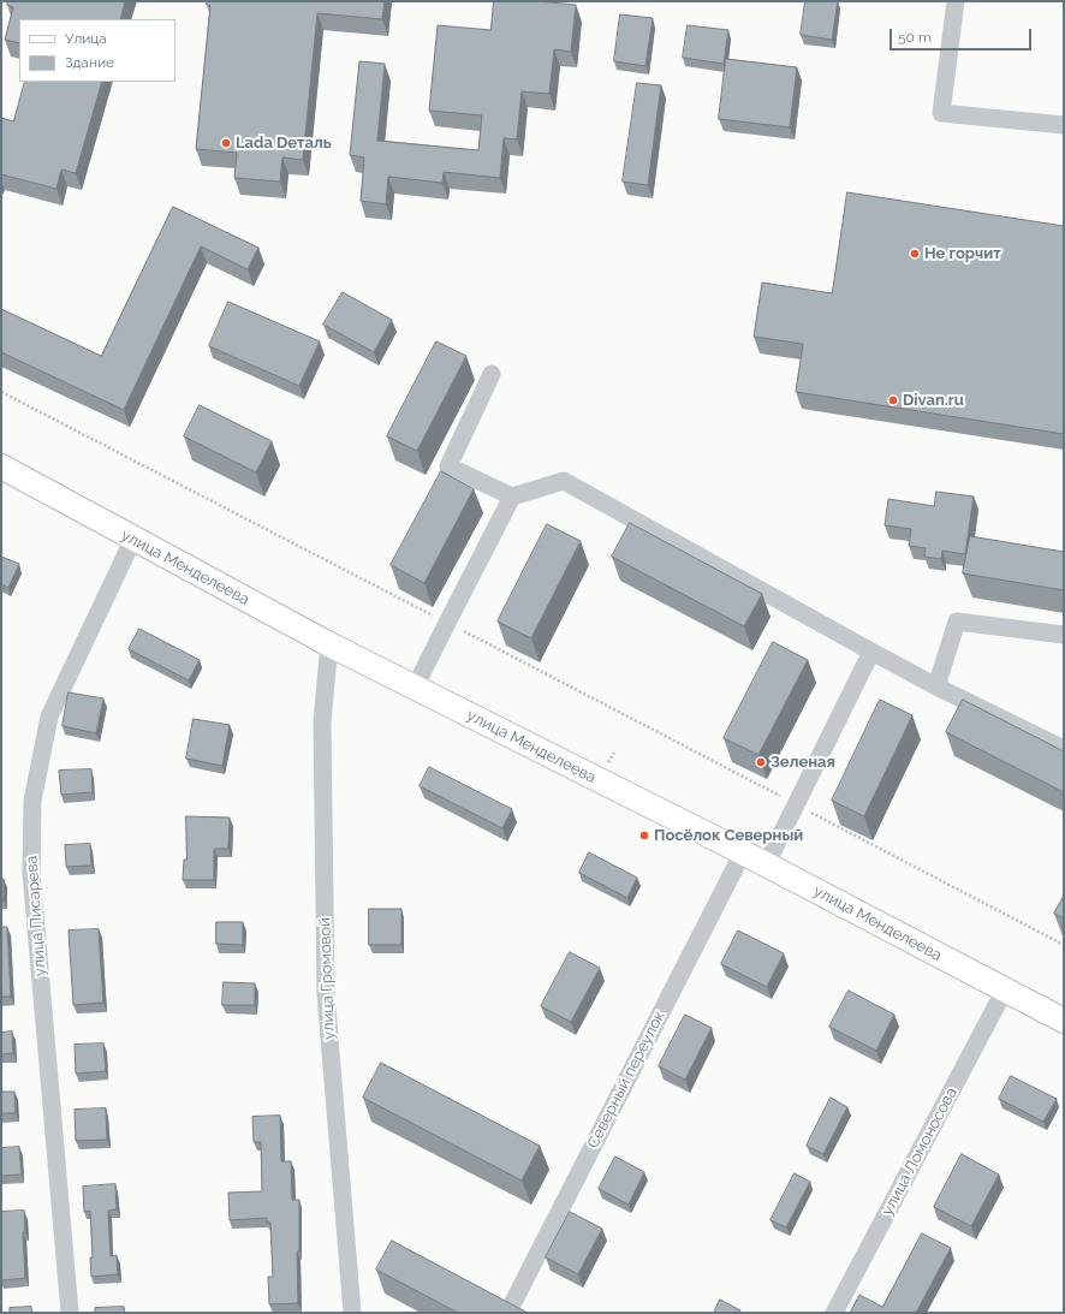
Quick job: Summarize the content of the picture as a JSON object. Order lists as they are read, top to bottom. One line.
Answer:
{"streets":{"main road":["улица Менделеева"],"street":["улица Писарева","улица Громовой","Северный переулок","улица Ломоносова"]},"crossings":[["улица Менделеева","улица Писарева"],["улица Менделеева","улица Громовой"],["улица Менделеева","Северный переулок"],["улица Менделеева","улица Ломоносова"]],"places":["Lada Dеталь","Не горчит","Divan.ru","Зеленая","Посёлок Северный"],"legend":["Улица","Здание"],"scale_bar":"50 m"}
